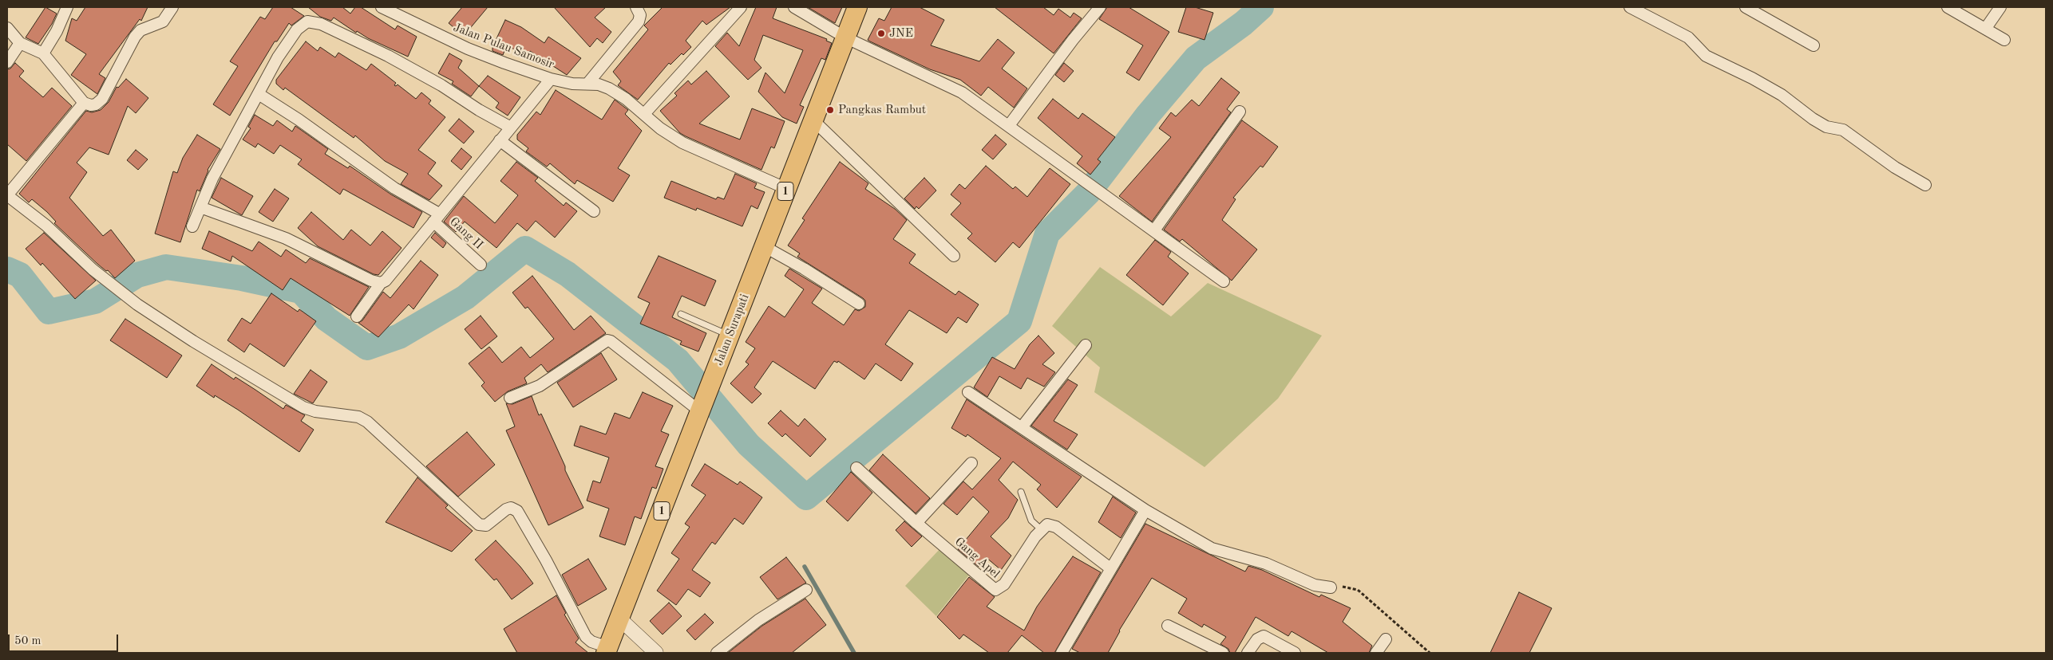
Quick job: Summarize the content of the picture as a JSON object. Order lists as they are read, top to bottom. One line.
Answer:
{"streets":{"highway":["1","Jalan Surapati"],"street":["Jalan Pulau Samosir","Gang II","Gang Apel"]},"crossings":[["Jalan Pulau Samosir","Jalan Surapati"]],"places":["JNE","Pangkas Rambut"],"scale_bar":"50 m"}
